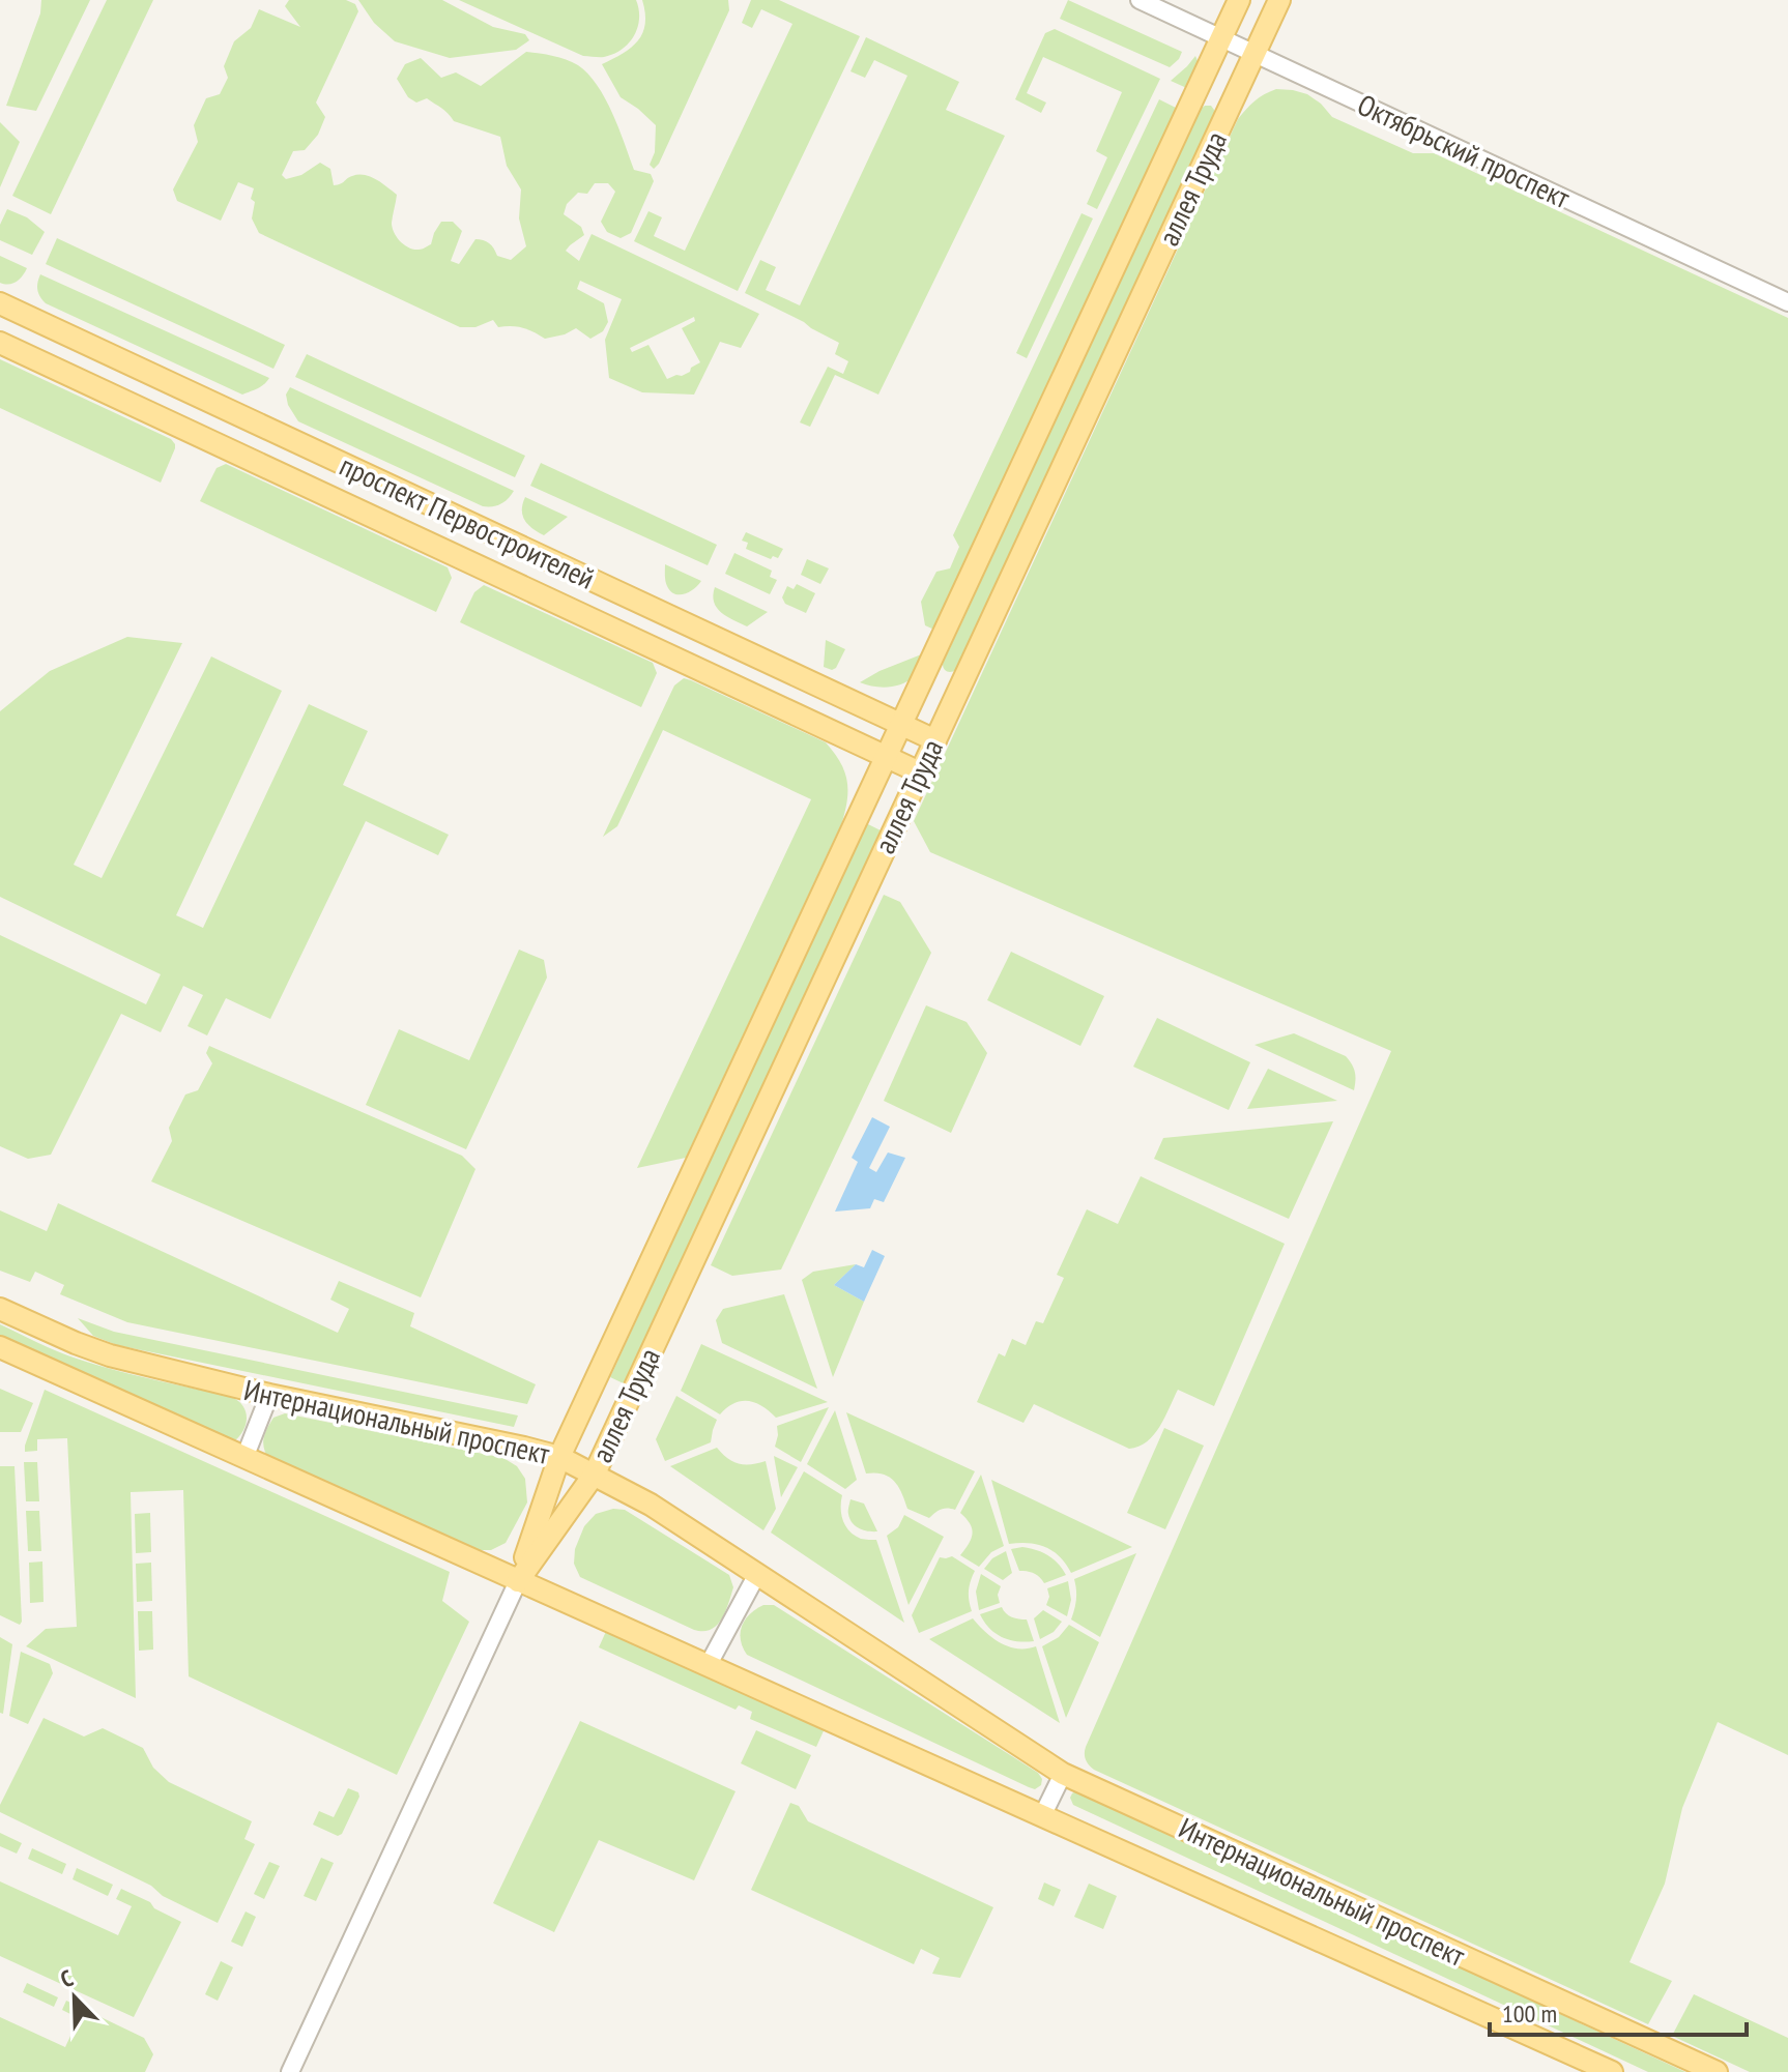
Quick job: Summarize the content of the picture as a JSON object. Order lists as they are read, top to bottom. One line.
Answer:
{"streets":{"main road":["аллея Труда","проспект Первостроителей","Интернациональный проспект"],"street":["Октябрьский проспект"]},"crossings":[["Октябрьский проспект","аллея Труда"],["аллея Труда","проспект Первостроителей"],["аллея Труда","Интернациональный проспект"]],"scale_bar":"100 m","north":"top left"}
